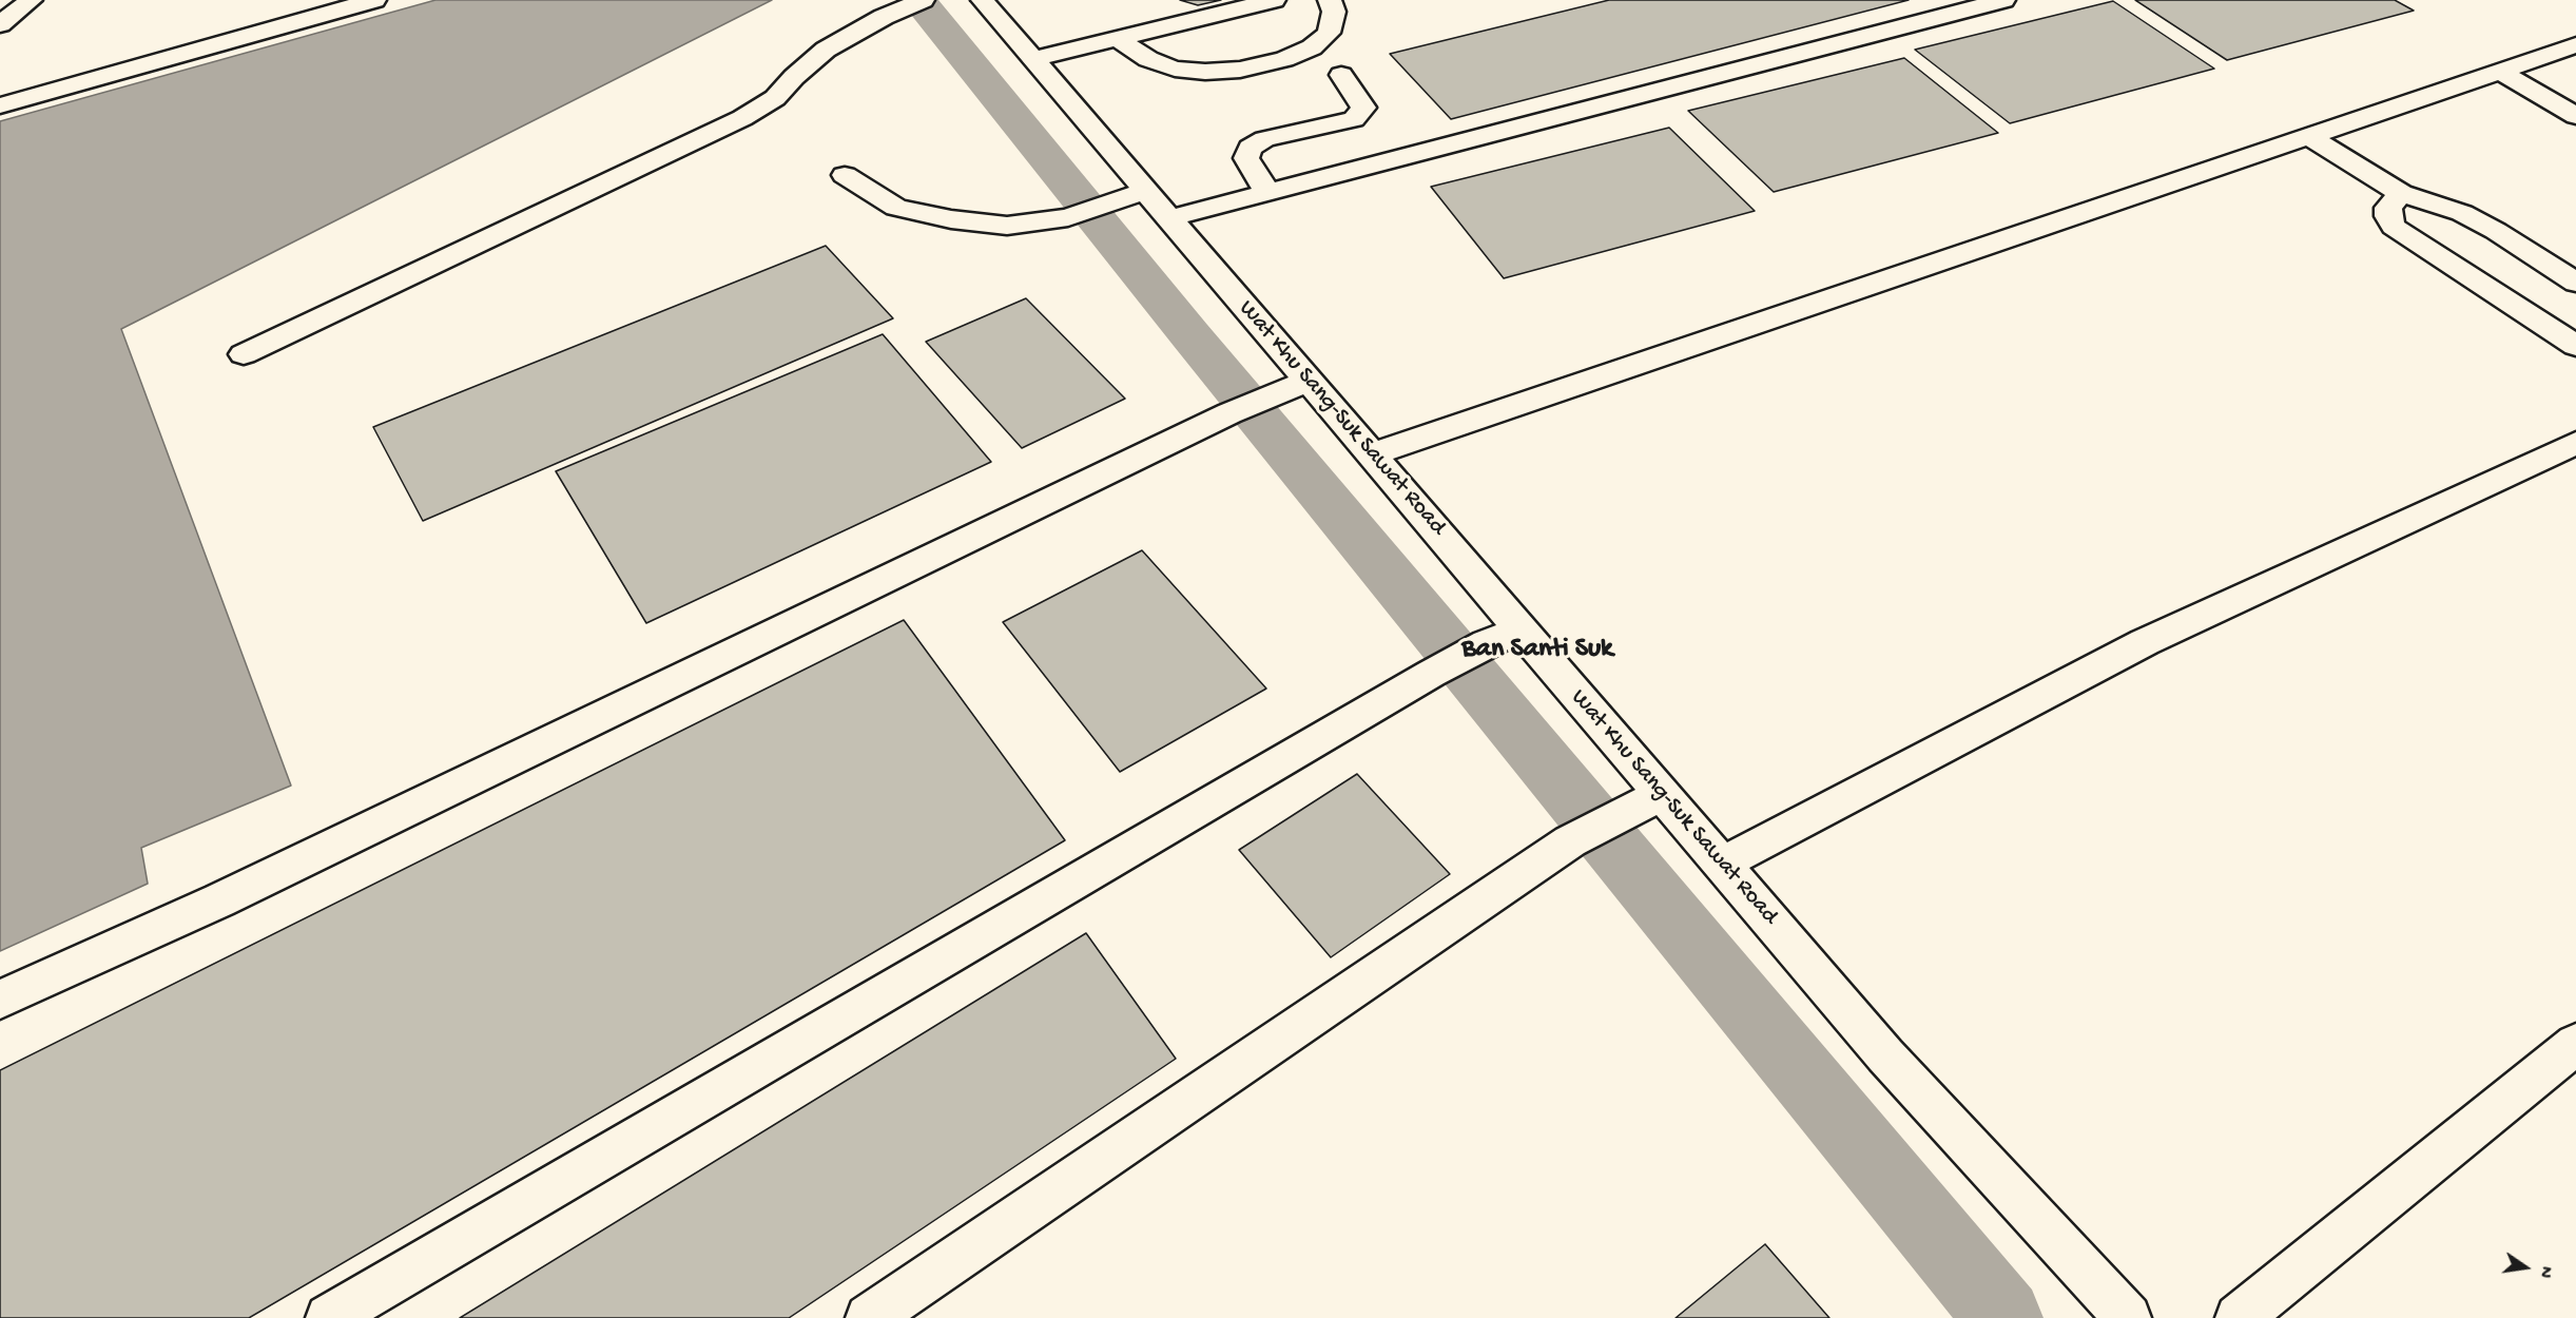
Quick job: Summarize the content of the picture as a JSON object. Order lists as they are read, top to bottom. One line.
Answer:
{"streets":{"street":["Wat Khu Sang-Suk Sawat Road"]},"districts":["Ban Santi Suk"],"north":"right"}
